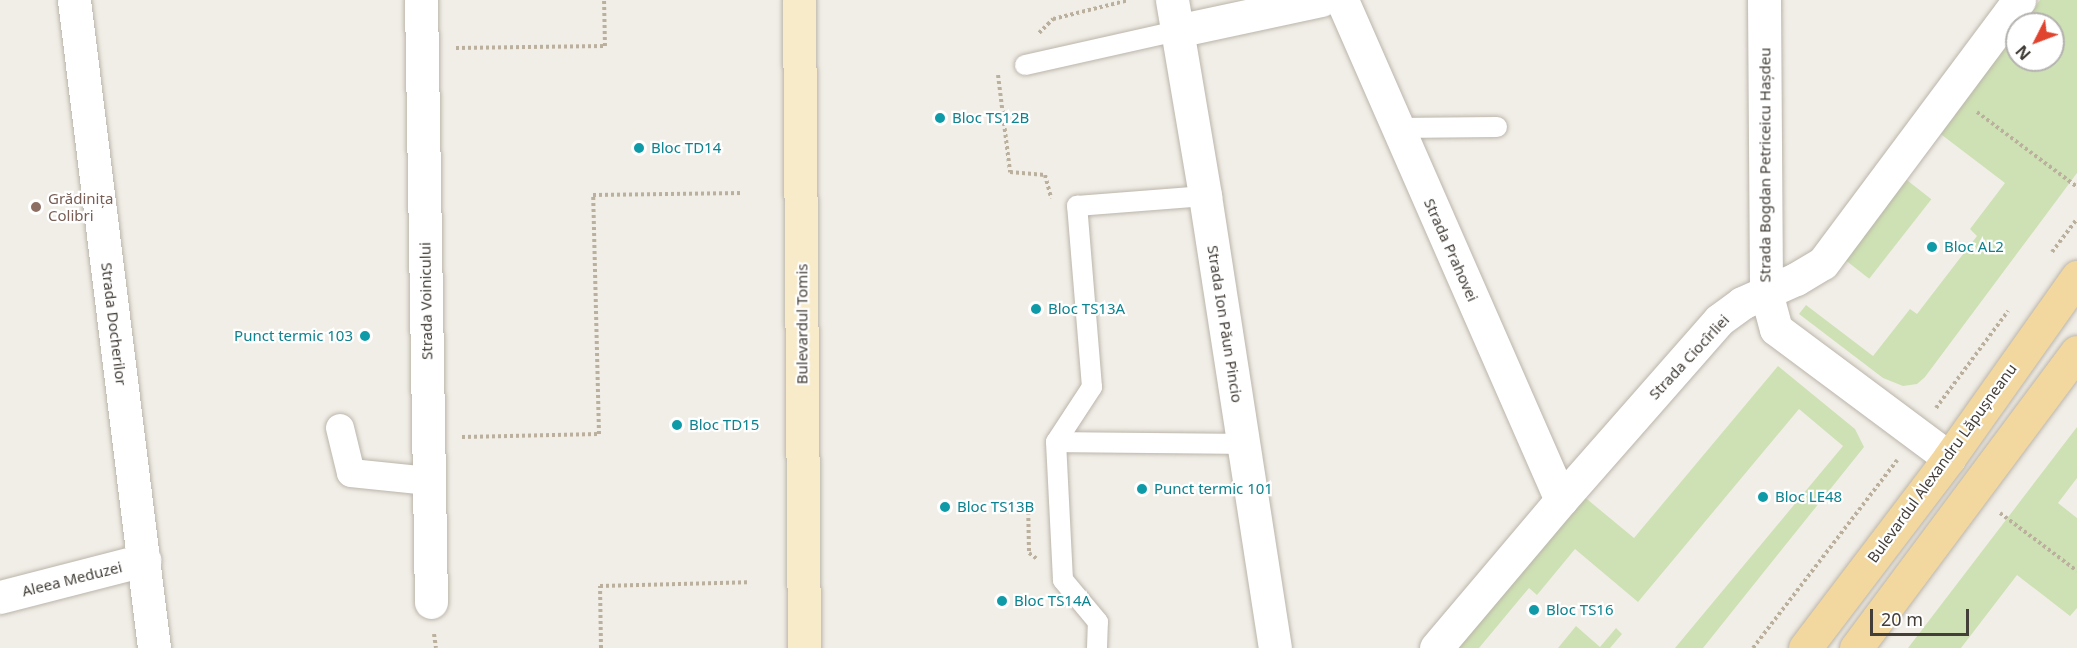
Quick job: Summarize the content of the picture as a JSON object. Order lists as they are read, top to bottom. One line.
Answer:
{"streets":{"main road":["Bulevardul Tomis","Bulevardul Alexandru Lăpușneanu"],"street":["Strada Bogdan Petriceicu Hașdeu","Strada Prahovei","Strada Voinicului","Strada Docherilor","Strada Ion Păun Pincio","Strada Ciocîrliei","Aleea Meduzei"]},"crossings":[["Strada Bogdan Petriceicu Hașdeu","Strada Ciocîrliei"],["Strada Bogdan Petriceicu Hașdeu","Bulevardul Alexandru Lăpușneanu"],["Strada Prahovei","Strada Ciocîrliei"],["Strada Docherilor","Aleea Meduzei"]],"places":["Bloc TS12B","Bloc TD14","Grădinița Colibri","Bloc AL2","Bloc TS13A","Punct termic 103","Bloc TD15","Punct termic 101","Bloc LE48","Bloc TS13B","Bloc TS14A","Bloc TS16"],"scale_bar":"20 m","north":"bottom left"}
